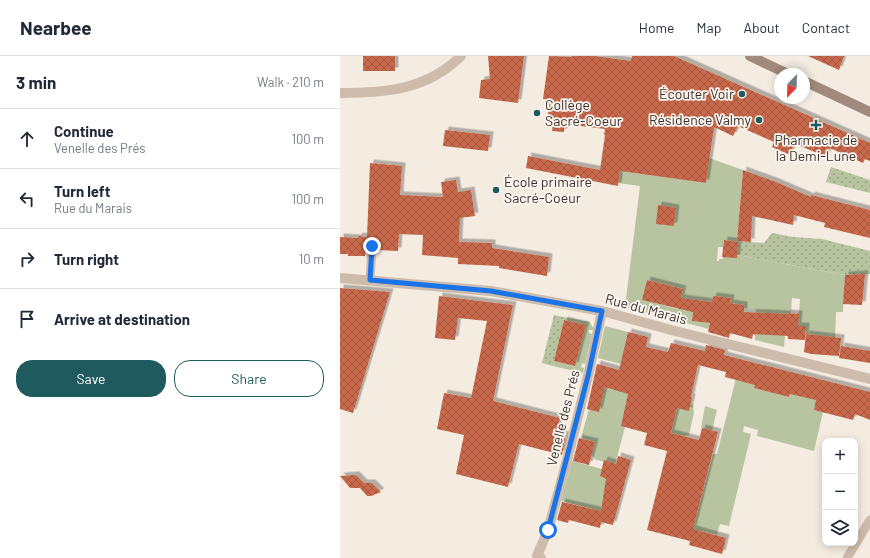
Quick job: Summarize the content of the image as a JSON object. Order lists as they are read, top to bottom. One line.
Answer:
{"streets":{"street":["Rue du Marais","Venelle des Prés"]},"crossings":[["Rue du Marais","Venelle des Prés"]],"places":{"other":["Écouter Voir","Collège Sacré-Coeur","Résidence Valmy","École primaire Sacré-Coeur"],"health":["Pharmacie de la Demi-Lune"]},"north":"bottom left","page":{"header":"Nearbee","nav":["Home","Map","About","Contact"],"heading":["3 min","Walk · 210 m"],"list":[["Continue","Venelle des Prés","100 m"],["Turn left","Rue du Marais","100 m"],["Turn right","10 m"],"Arrive at destination"],"buttons":["Save","Share"],"map_buttons":["+","−"]}}
